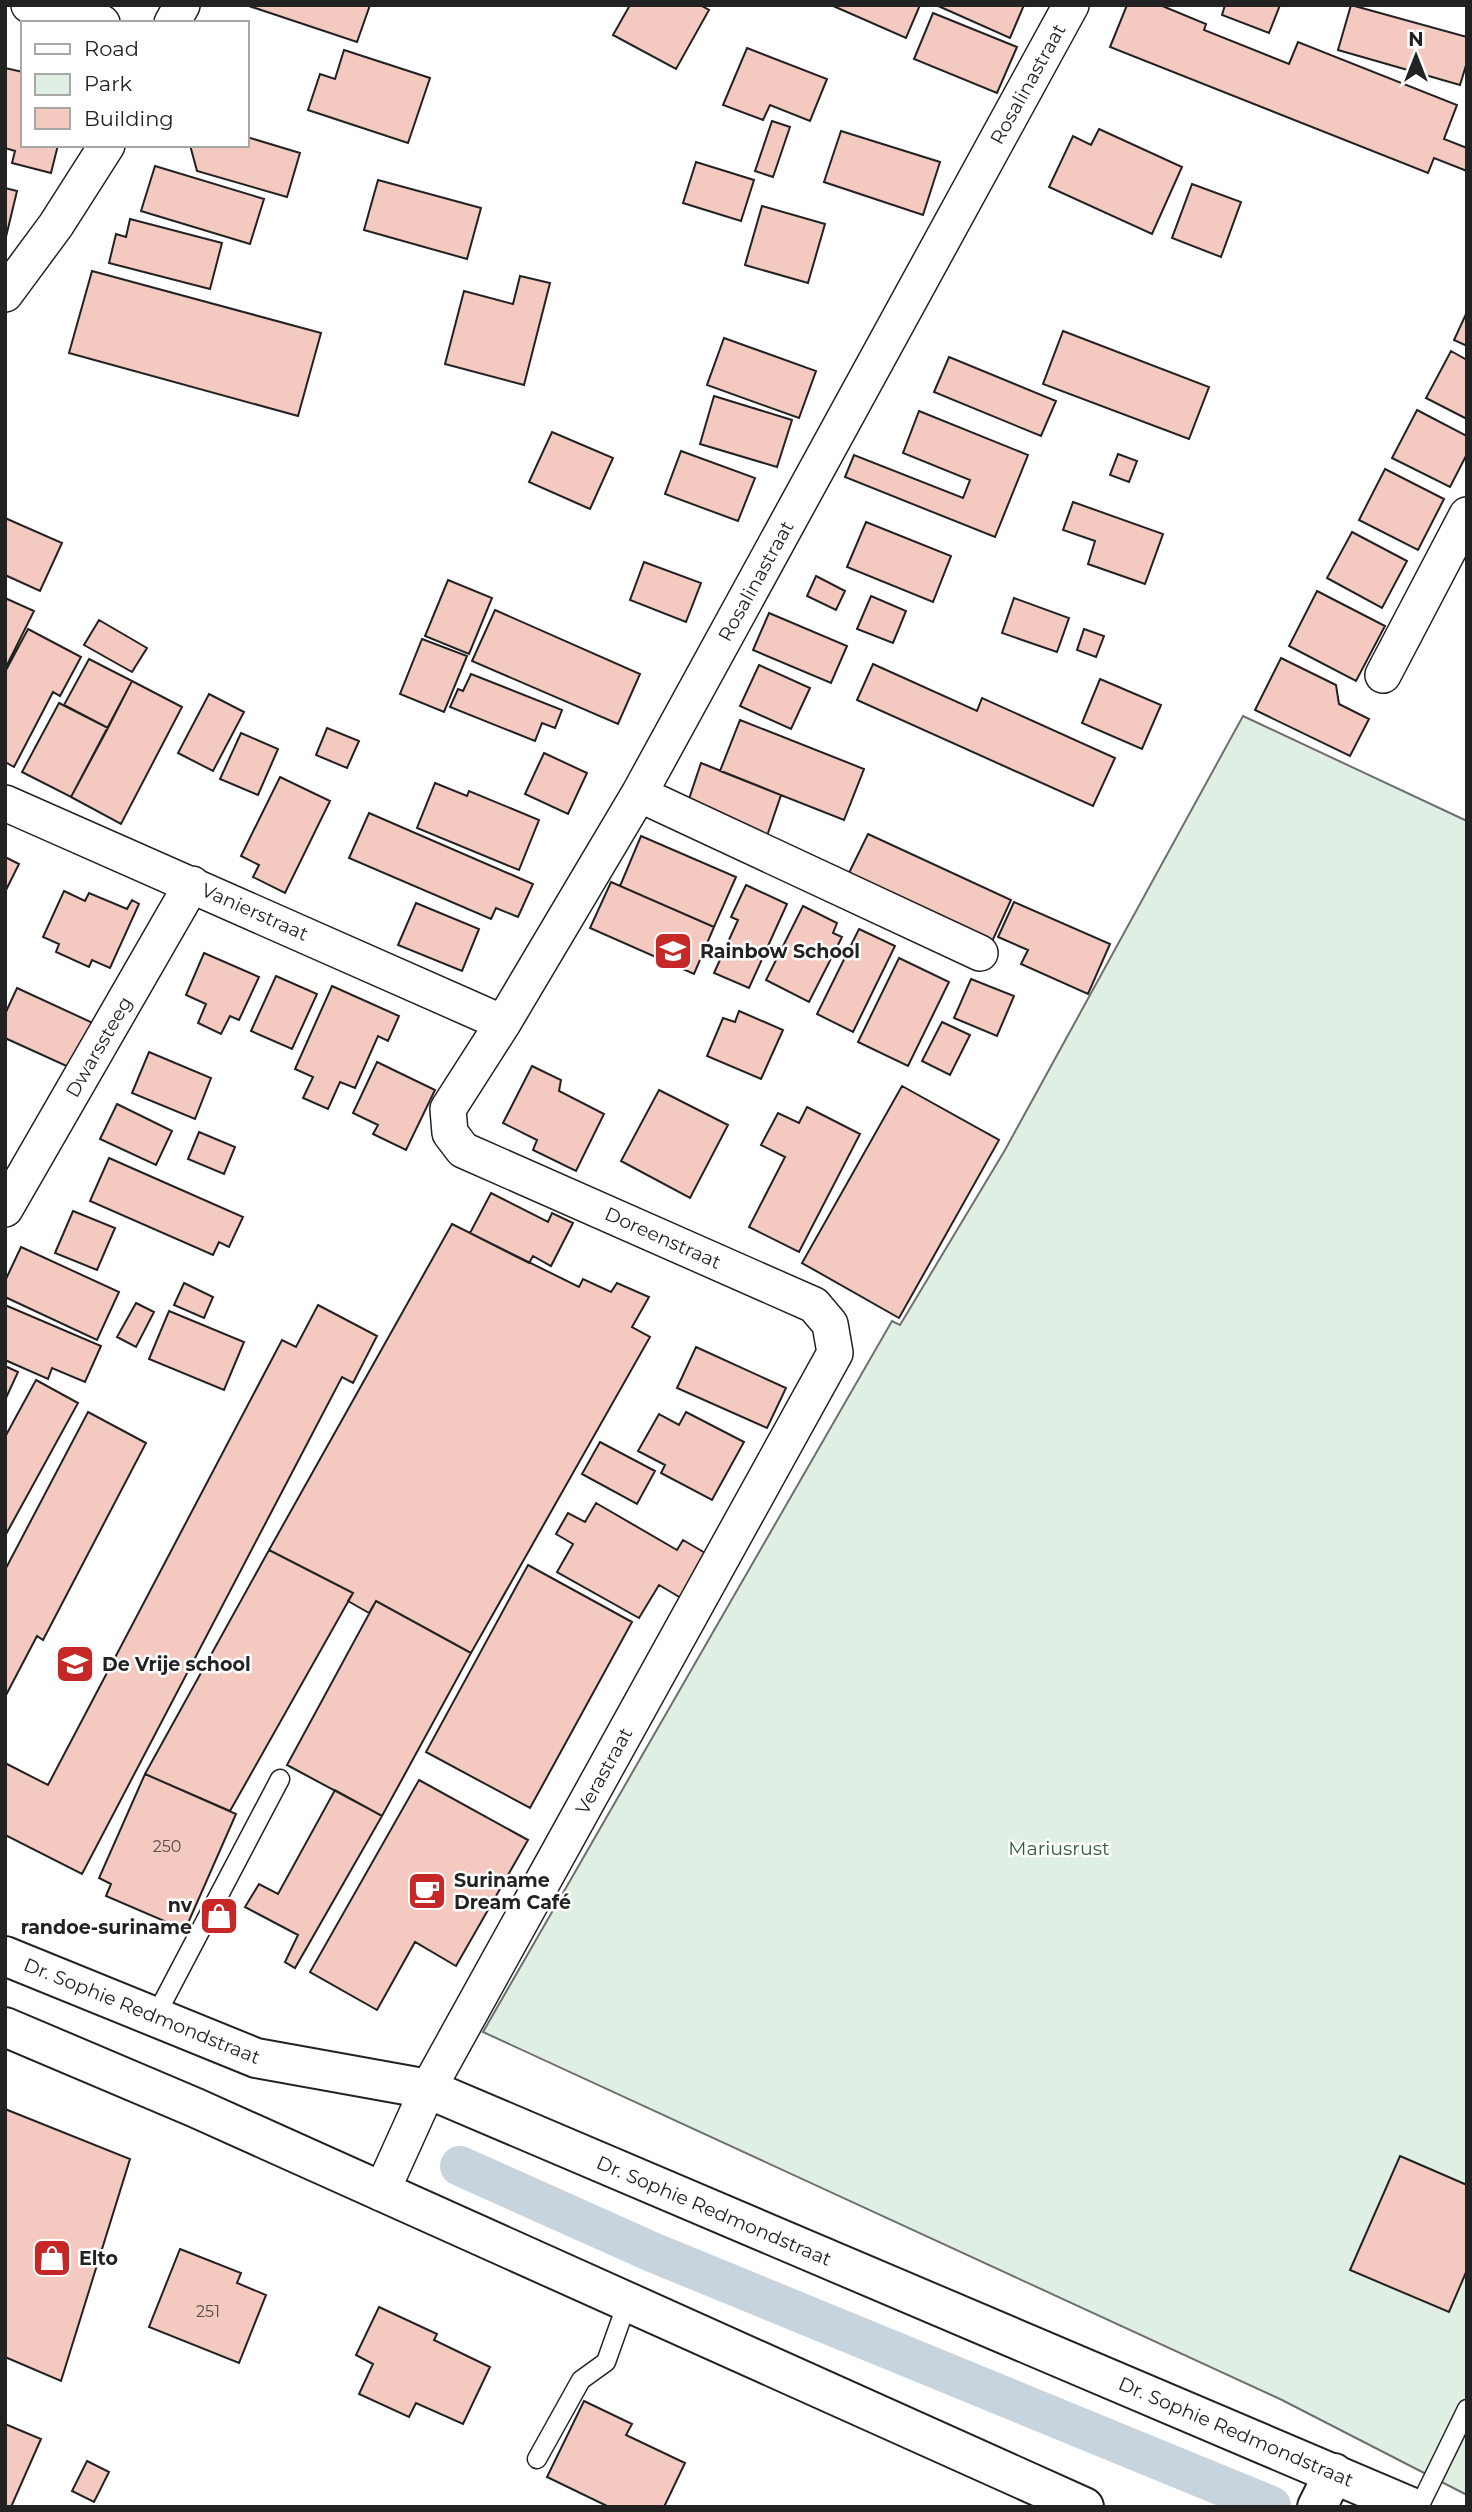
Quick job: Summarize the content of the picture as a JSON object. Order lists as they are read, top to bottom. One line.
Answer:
{"streets":{"street":["Rosalinastraat","Vanierstraat","Dwarssteeg","Doreenstraat","Verastraat","Dr. Sophie Redmondstraat"]},"crossings":[["Rosalinastraat","Vanierstraat"],["Rosalinastraat","Doreenstraat"],["Vanierstraat","Dwarssteeg"],["Doreenstraat","Verastraat"],["Verastraat","Dr. Sophie Redmondstraat"]],"parks":["Mariusrust"],"places":{"school or university":["Rainbow School","De Vrije school"],"cafe":["Suriname Dream Café"],"shop":["nv randoe-suriname","Elto"]},"house_numbers":["250","251"],"legend":["Road","Park","Building"],"north":"top"}
